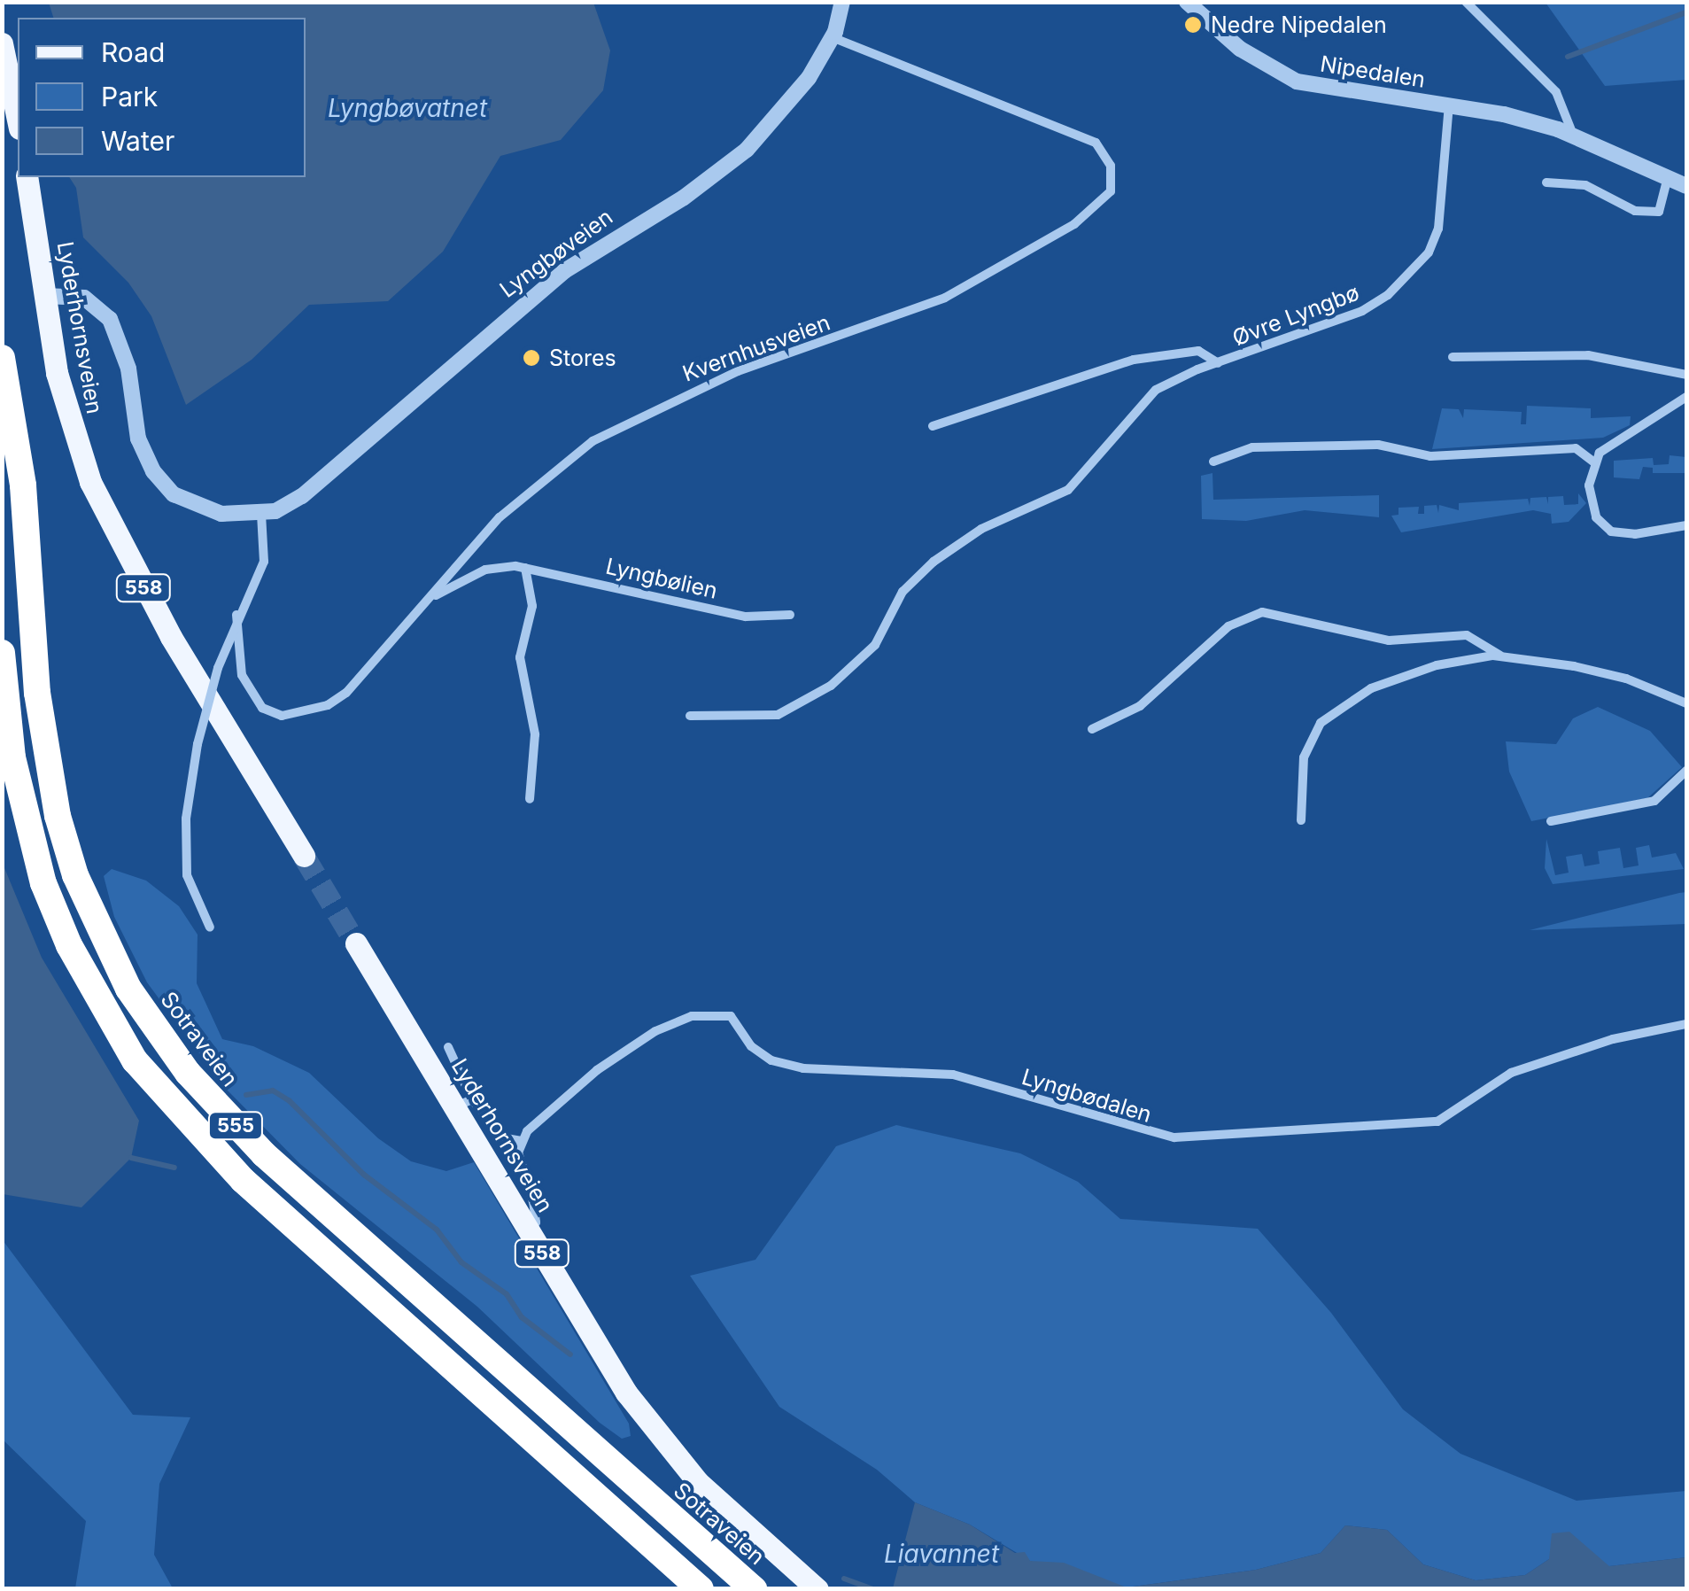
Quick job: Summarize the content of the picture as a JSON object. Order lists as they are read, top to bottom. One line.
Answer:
{"streets":{"highway":["Sotraveien","555"],"main road":["Lyderhornsveien","558"],"street":["Nipedalen","Lyngbøveien","Øvre Lyngbø","Kvernhusveien","Lyngbølien","Lyngbødalen"]},"crossings":[["Nipedalen","Øvre Lyngbø"],["Lyngbøveien","Lyderhornsveien"],["Lyngbøveien","Kvernhusveien"],["Kvernhusveien","Lyngbølien"]],"water":["Lyngbøvatnet","Liavannet"],"places":["Nedre Nipedalen","Stores"],"legend":["Road","Park","Water"]}
